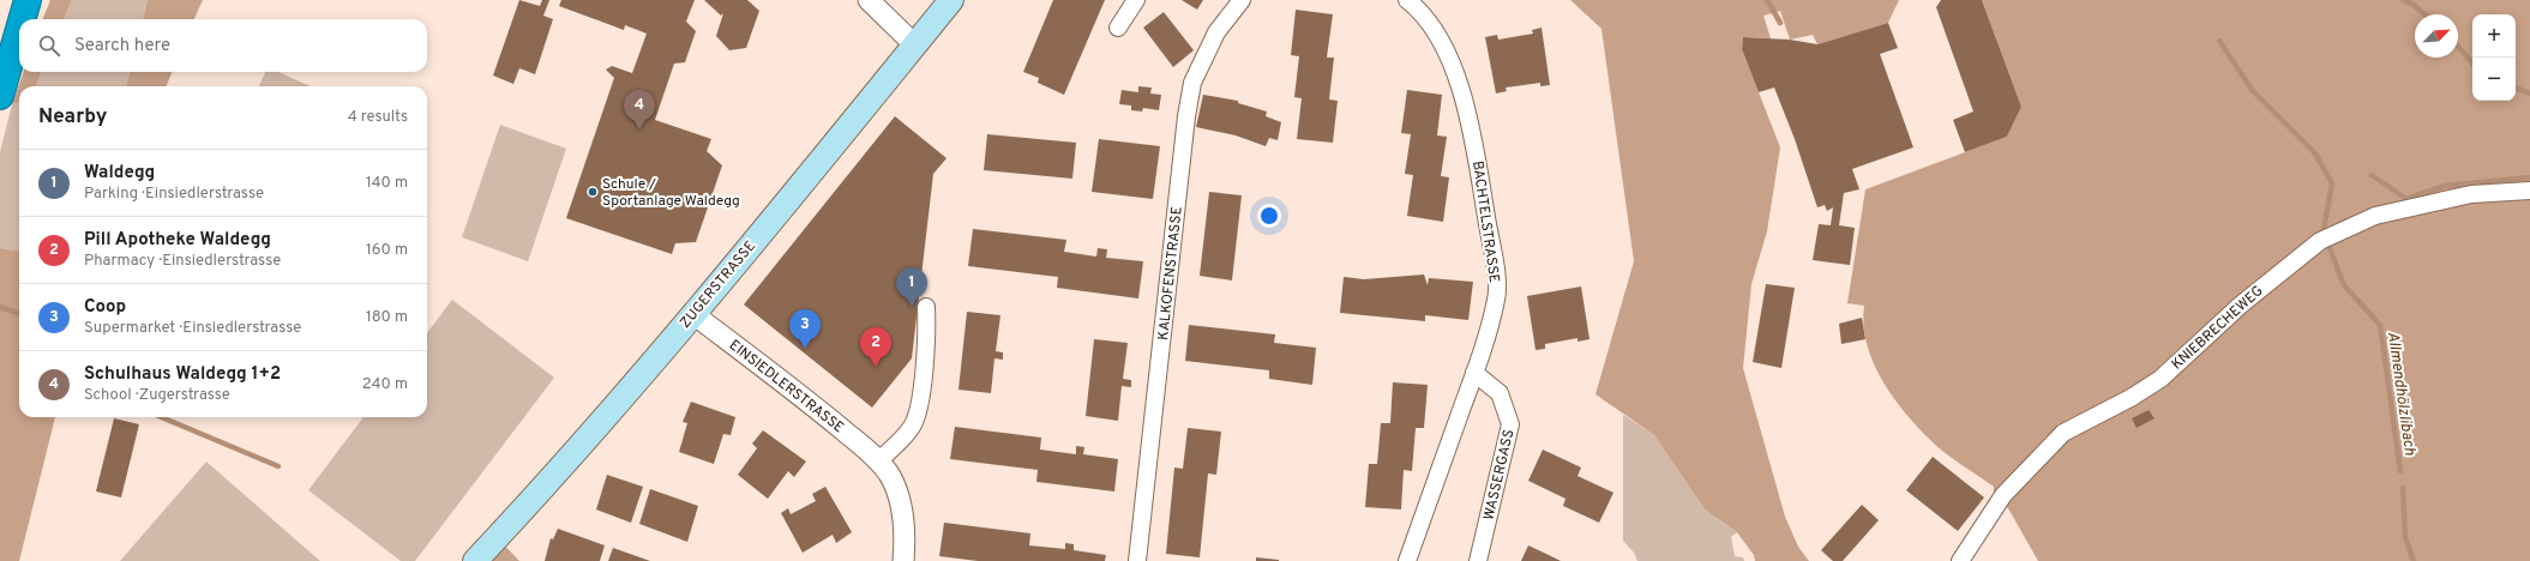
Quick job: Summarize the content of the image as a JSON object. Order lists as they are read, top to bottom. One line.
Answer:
{"streets":{"main road":["ZUGERSTRASSE"],"street":["BACHTELSTRASSE","KALKOFENSTRASSE","KNIEBRECHEWEG","EINSIEDLERSTRASSE","WASSERGASS"]},"crossings":[["BACHTELSTRASSE","WASSERGASS"],["ZUGERSTRASSE","EINSIEDLERSTRASSE"]],"water":["Allmendhölzlibach"],"places":["Schule / Sportanlage Waldegg"],"north":"top right","page":{"map_buttons":["+","−"],"search":"Search here","heading":["Nearby","4 results"],"pins":["4","1","3","2"],"list":[{"mark":"1","name":"Waldegg","note":"Parking · Einsiedlerstrasse","value":"140 m"},{"mark":"2","name":"Pill Apotheke Waldegg","note":"Pharmacy · Einsiedlerstrasse","value":"160 m"},{"mark":"3","name":"Coop","note":"Supermarket · Einsiedlerstrasse","value":"180 m"},{"mark":"4","name":"Schulhaus Waldegg 1+2","note":"School · Zugerstrasse","value":"240 m"}]}}
